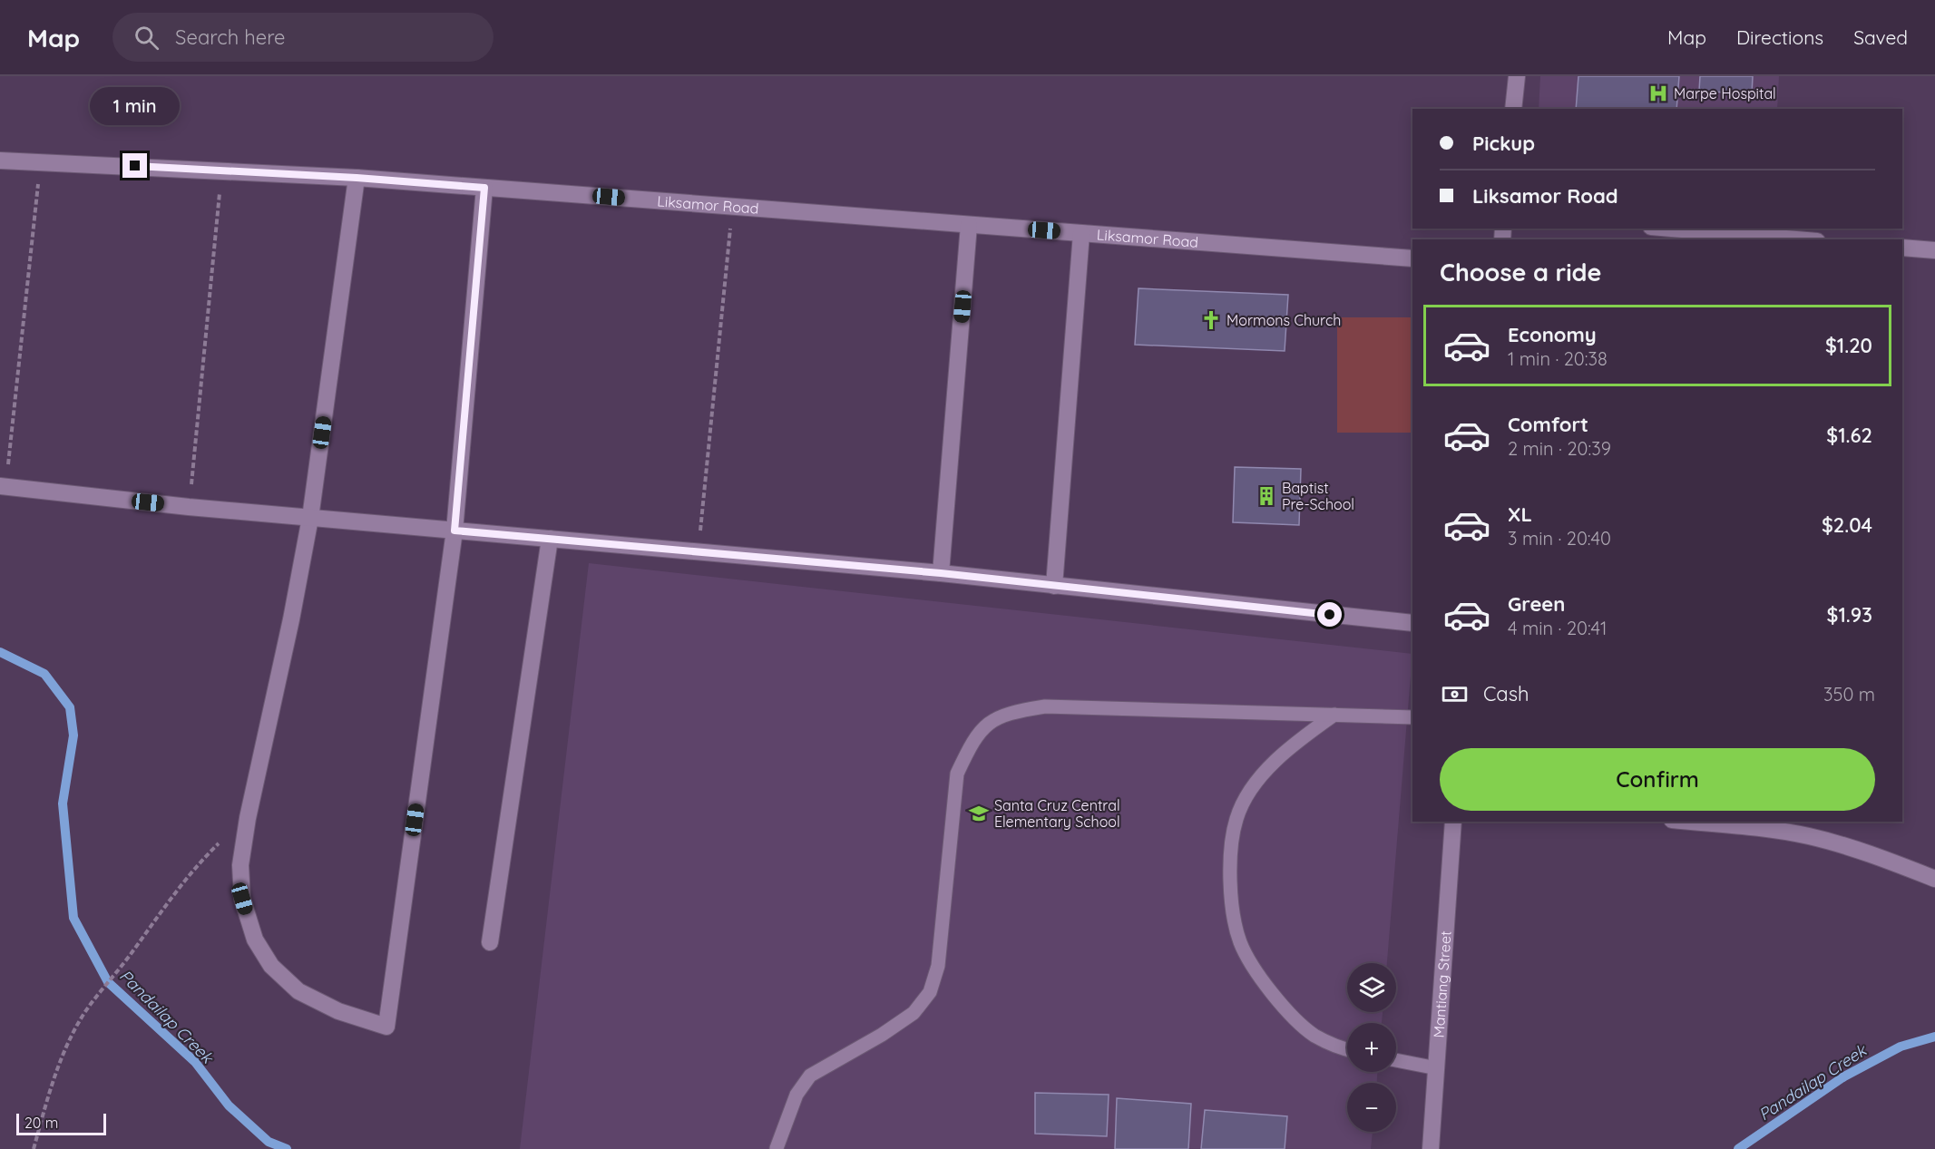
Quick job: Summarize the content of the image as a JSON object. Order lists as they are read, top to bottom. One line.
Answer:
{"streets":{"street":["Liksamor Road","Mantiang Street"]},"water":["Pandailap Creek"],"places":{"hospital":["Marpe Hospital"],"church":["Mormons Church"],"building":["Baptist Pre-School"],"school or university":["Santa Cruz Central Elementary School"]},"scale_bar":"20 m","page":{"header":"Map","search":"Search here","nav":["Map","Directions","Saved"],"bubble":"1 min","banner":["Pickup","Liksamor Road"],"heading":"Choose a ride","list":[{"name":"Economy","note":"1 min · 20:38","value":"$1.20"},{"name":"Comfort","note":"2 min · 20:39","value":"$1.62"},{"name":"XL","note":"3 min · 20:40","value":"$2.04"},{"name":"Green","note":"4 min · 20:41","value":"$1.93"}],"pay":["Cash","350 m"],"buttons":"Confirm","map_buttons":["+","−"],"scale":"20 m"}}
